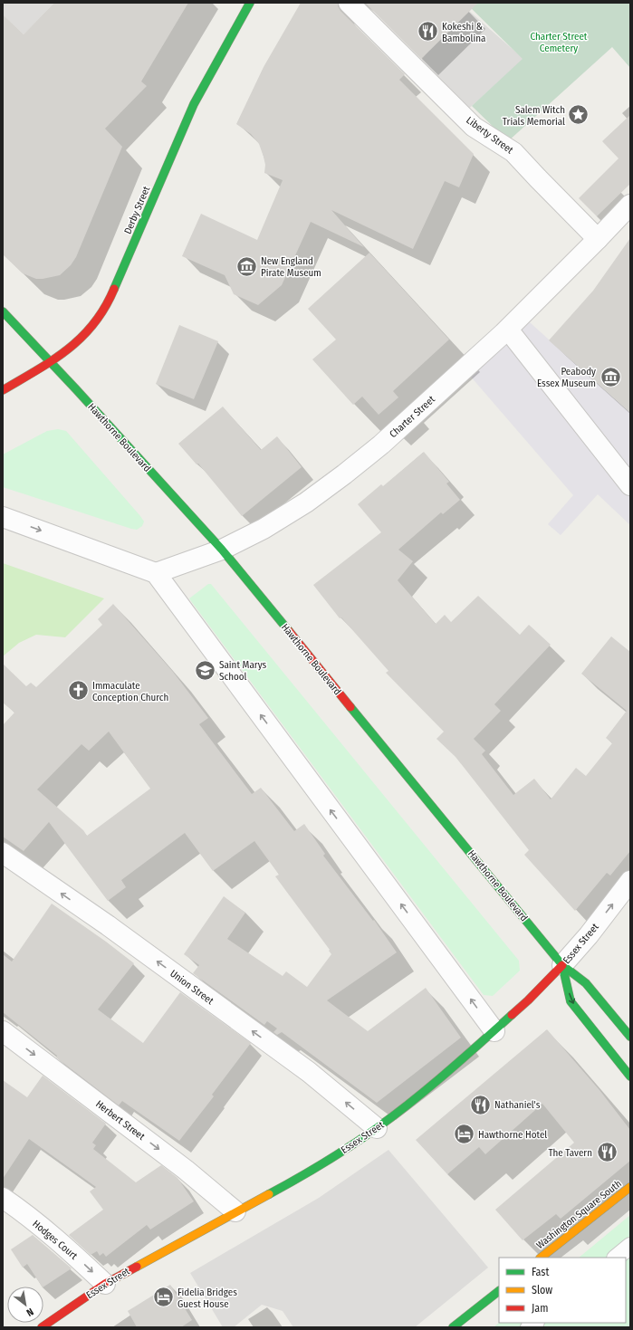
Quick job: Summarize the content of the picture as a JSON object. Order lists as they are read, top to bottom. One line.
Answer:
{"streets":{"main road":["Derby Street","Hawthorne Boulevard","Essex Street","Washington Square South"],"street":["Liberty Street","Charter Street","Union Street","Herbert Street","Hodges Court"]},"crossings":[["Liberty Street","Charter Street"],["Derby Street","Hawthorne Boulevard"],["Charter Street","Hawthorne Boulevard"],["Hawthorne Boulevard","Essex Street"],["Essex Street","Union Street"],["Essex Street","Herbert Street"],["Essex Street","Hodges Court"]],"one_way":["Union Street","Herbert Street","Hodges Court"],"parks":["Charter Street Cemetery"],"places":{"restaurant":["Kokeshi & Bambolina","Nathaniel's","The Tavern"],"place":["Salem Witch Trials Memorial"],"museum":["New England Pirate Museum","Peabody Essex Museum"],"school or university":["Saint Marys School"],"church":["Immaculate Conception Church"],"hotel":["Hawthorne Hotel","Fidelia Bridges Guest House"]},"legend":["Fast","Slow","Jam"],"north":"bottom right"}
